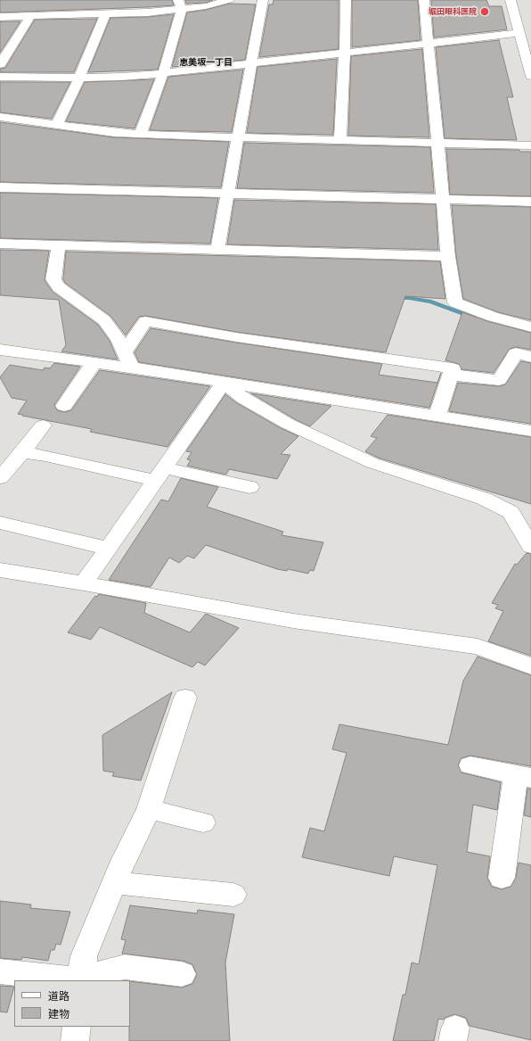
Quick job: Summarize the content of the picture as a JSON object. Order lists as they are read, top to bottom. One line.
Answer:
{"districts":["恵美坂一丁目"],"places":["堀田眼科医院"],"legend":["道路","建物"]}
